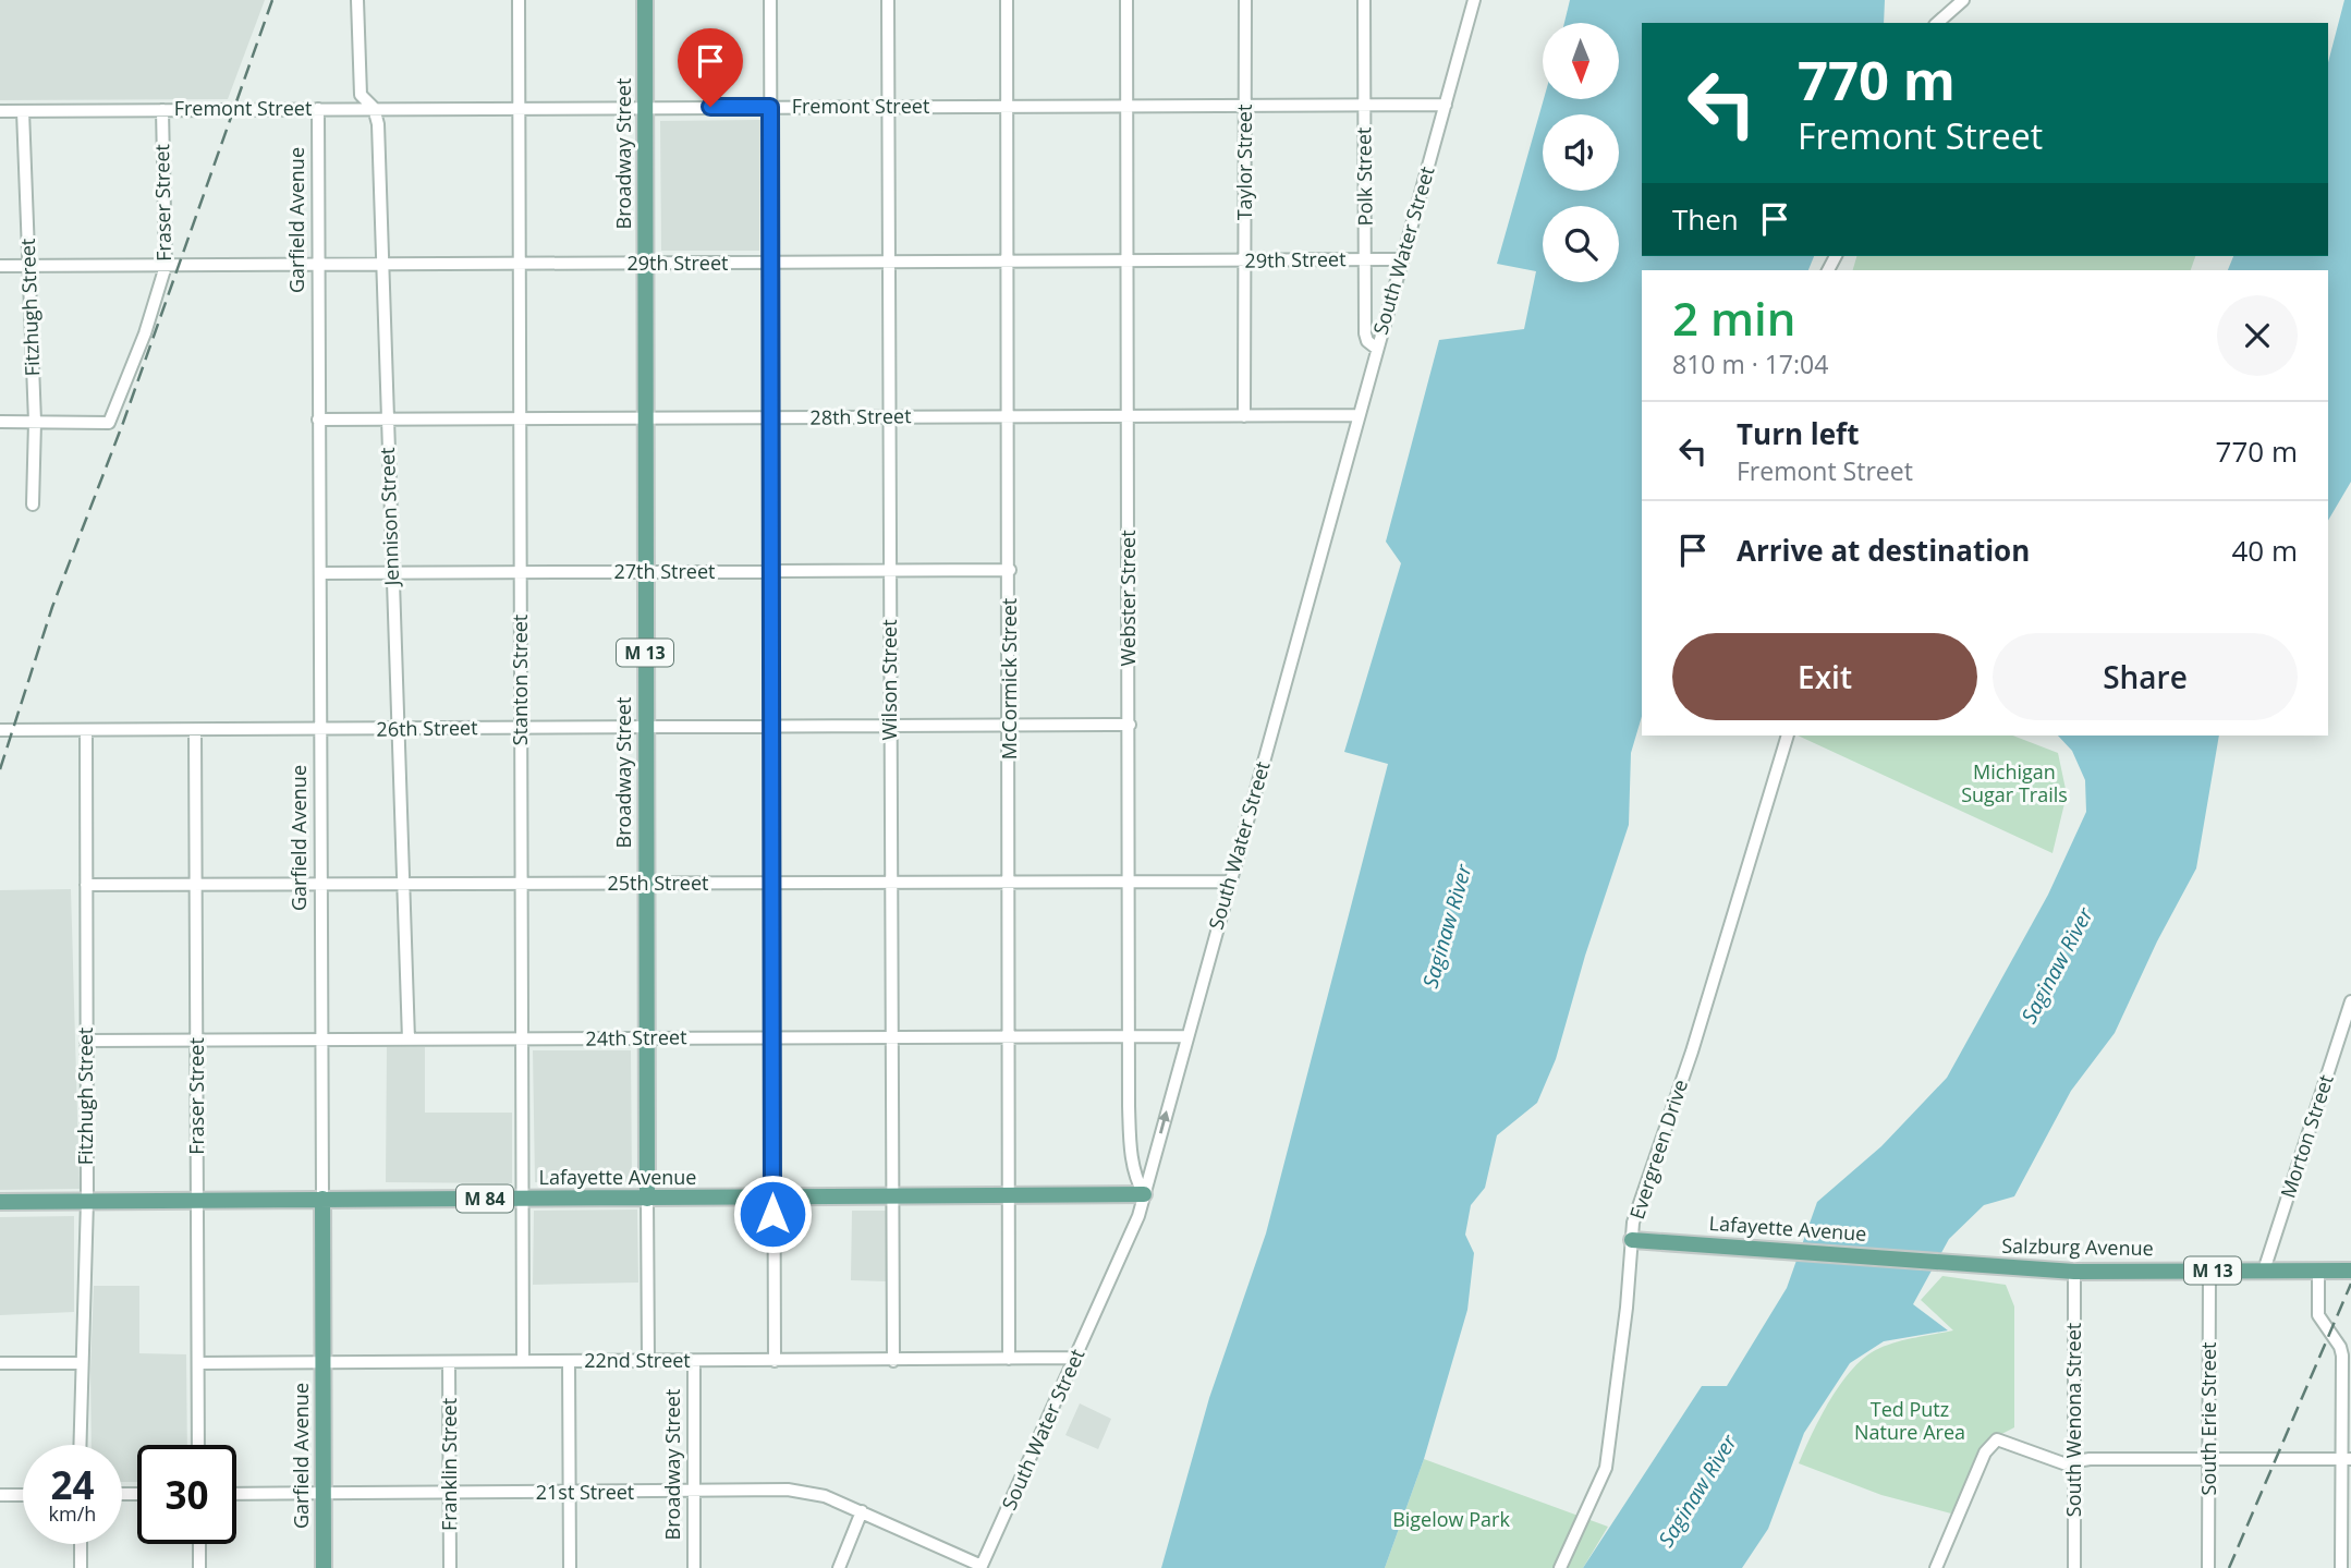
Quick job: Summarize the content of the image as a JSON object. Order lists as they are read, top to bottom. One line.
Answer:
{"streets":{"main road":["Broadway Street","Garfield Avenue","M 13","Lafayette Avenue","M 84","Salzburg Avenue"],"street":["Fremont Street","Taylor Street","Polk Street","Fraser Street","South Water Street","29th Street","Fitzhugh Street","28th Street","Jennison Street","27th Street","Webster Street","McCormick Street","Stanton Street","Wilson Street","26th Street","25th Street","24th Street","Morton Street","Evergreen Drive","22nd Street","South Erie Street","South Wenona Street","Franklin Street","21st Street"]},"crossings":[["Fremont Street","Broadway Street"],["Fremont Street","Taylor Street"],["Fremont Street","Polk Street"],["Fremont Street","Fraser Street"],["Fremont Street","Garfield Avenue"],["Fremont Street","South Water Street"],["Fremont Street","Fitzhugh Street"],["Fremont Street","Jennison Street"],["Fremont Street","Webster Street"],["Fremont Street","McCormick Street"],["Fremont Street","Stanton Street"],["Fremont Street","Wilson Street"],["Broadway Street","29th Street"],["Broadway Street","28th Street"],["Broadway Street","27th Street"],["Broadway Street","26th Street"],["Broadway Street","25th Street"],["Broadway Street","24th Street"],["Broadway Street","Lafayette Avenue"],["Broadway Street","22nd Street"],["Broadway Street","21st Street"],["Taylor Street","29th Street"],["Taylor Street","28th Street"],["Polk Street","South Water Street"],["Polk Street","29th Street"],["Fraser Street","29th Street"],["Fraser Street","Fitzhugh Street"],["Fraser Street","26th Street"],["Fraser Street","25th Street"],["Fraser Street","24th Street"],["Fraser Street","Lafayette Avenue"],["Fraser Street","22nd Street"],["Garfield Avenue","29th Street"],["Garfield Avenue","28th Street"],["Garfield Avenue","27th Street"],["Garfield Avenue","26th Street"],["Garfield Avenue","25th Street"],["Garfield Avenue","24th Street"],["Garfield Avenue","Lafayette Avenue"],["Garfield Avenue","22nd Street"],["Garfield Avenue","21st Street"],["South Water Street","29th Street"],["South Water Street","28th Street"],["South Water Street","Webster Street"],["South Water Street","25th Street"],["South Water Street","24th Street"],["South Water Street","Lafayette Avenue"],["South Water Street","22nd Street"],["South Water Street","21st Street"],["29th Street","Fitzhugh Street"],["29th Street","Jennison Street"],["29th Street","Webster Street"],["29th Street","McCormick Street"],["29th Street","Stanton Street"],["29th Street","Wilson Street"],["Fitzhugh Street","26th Street"],["Fitzhugh Street","25th Street"],["Fitzhugh Street","24th Street"],["Fitzhugh Street","Lafayette Avenue"],["28th Street","Jennison Street"],["28th Street","Webster Street"],["28th Street","McCormick Street"],["28th Street","Stanton Street"],["28th Street","Wilson Street"],["Jennison Street","27th Street"],["Jennison Street","26th Street"],["Jennison Street","25th Street"],["Jennison Street","24th Street"],["27th Street","McCormick Street"],["27th Street","Stanton Street"],["27th Street","Wilson Street"],["Webster Street","26th Street"],["Webster Street","25th Street"],["Webster Street","24th Street"],["Webster Street","Lafayette Avenue"],["McCormick Street","26th Street"],["McCormick Street","25th Street"],["McCormick Street","24th Street"],["McCormick Street","Lafayette Avenue"],["McCormick Street","22nd Street"],["Stanton Street","26th Street"],["Stanton Street","25th Street"],["Stanton Street","24th Street"],["Stanton Street","Lafayette Avenue"],["Stanton Street","22nd Street"],["Wilson Street","26th Street"],["Wilson Street","25th Street"],["Wilson Street","24th Street"],["Wilson Street","Lafayette Avenue"],["Wilson Street","22nd Street"],["Morton Street","Salzburg Avenue"],["Evergreen Drive","Lafayette Avenue"],["Lafayette Avenue","Salzburg Avenue"],["Salzburg Avenue","South Erie Street"],["Salzburg Avenue","South Wenona Street"],["22nd Street","Franklin Street"],["Franklin Street","21st Street"]],"water":["Saginaw River"],"parks":["Michigan Sugar Trails","Ted Putz Nature Area","Bigelow Park"],"north":"bottom","page":{"turn":["770 m","Fremont Street"],"then":"Then","heading":["2 min","810 m · 17:04"],"list":[{"name":"Turn left","note":"Fremont Street","value":"770 m"},{"name":"Arrive at destination","value":"40 m"}],"buttons":["Exit","Share"],"speed":"24 km/h","limit":"30"}}
